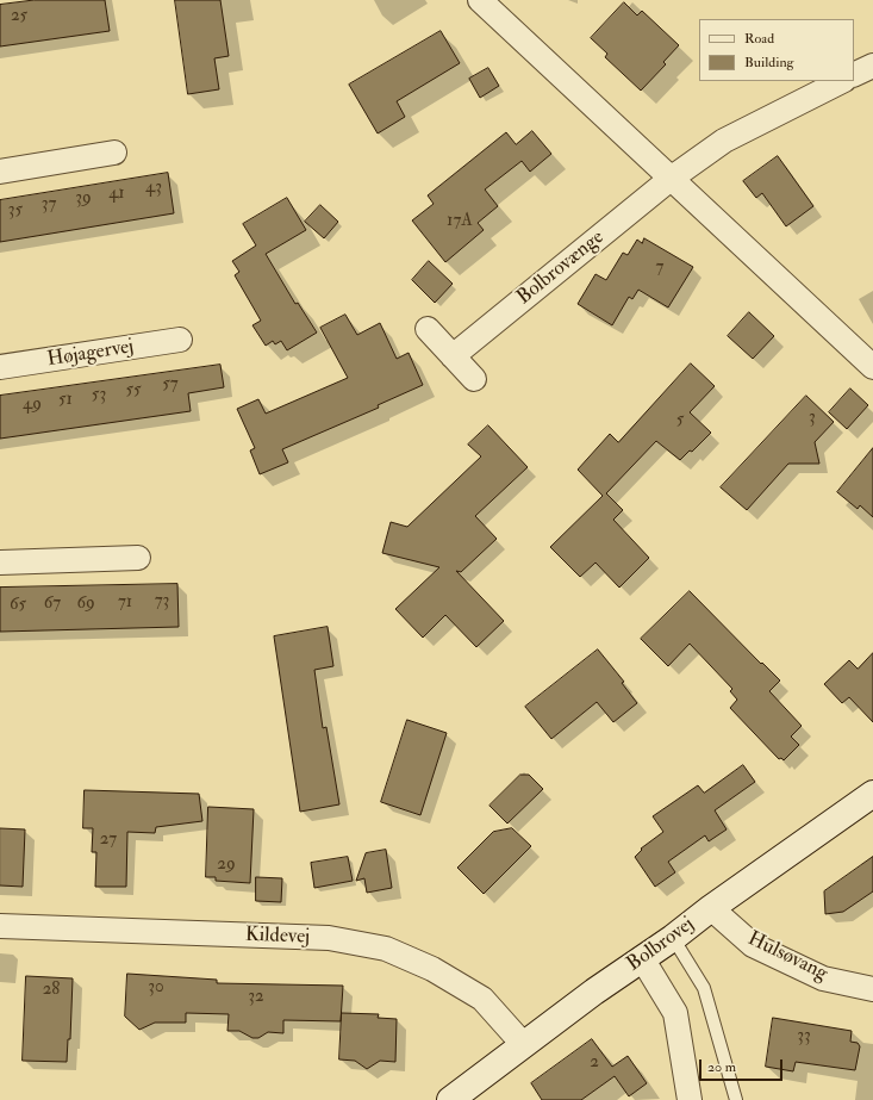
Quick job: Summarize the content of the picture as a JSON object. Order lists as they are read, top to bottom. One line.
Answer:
{"streets":{"street":["Bolbrovænge","Højagervej","Kildevej","Bolbrovej","Hulsøvang"]},"crossings":[["Kildevej","Bolbrovej"],["Bolbrovej","Hulsøvang"]],"house_numbers":["25","43","41","39","37","35","17A","7","57","55","53","51","49","3","5","73","71","67","69","65","27","29","30","28","32","33","2"],"legend":["Road","Building"],"scale_bar":"20 m"}
